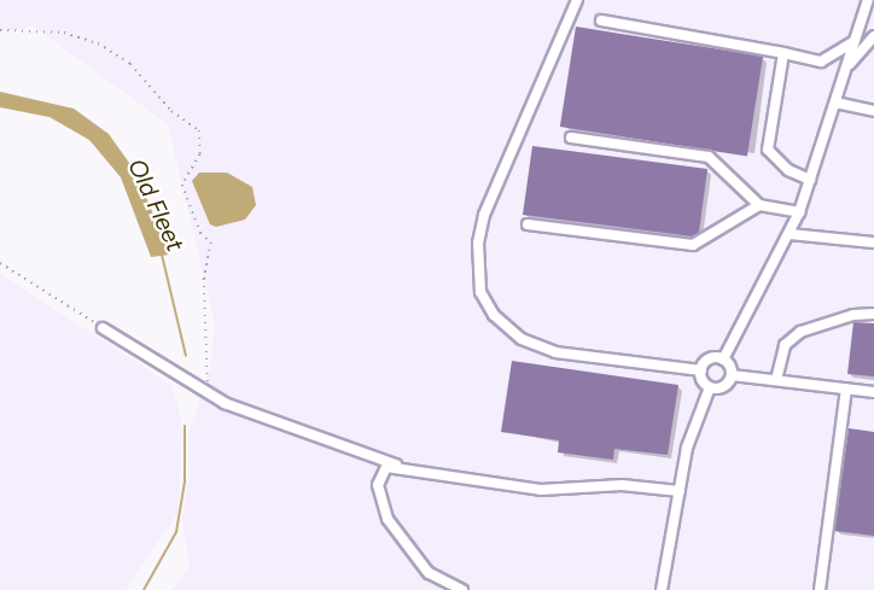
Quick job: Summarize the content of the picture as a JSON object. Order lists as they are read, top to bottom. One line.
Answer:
{"water":["Old Fleet"]}
